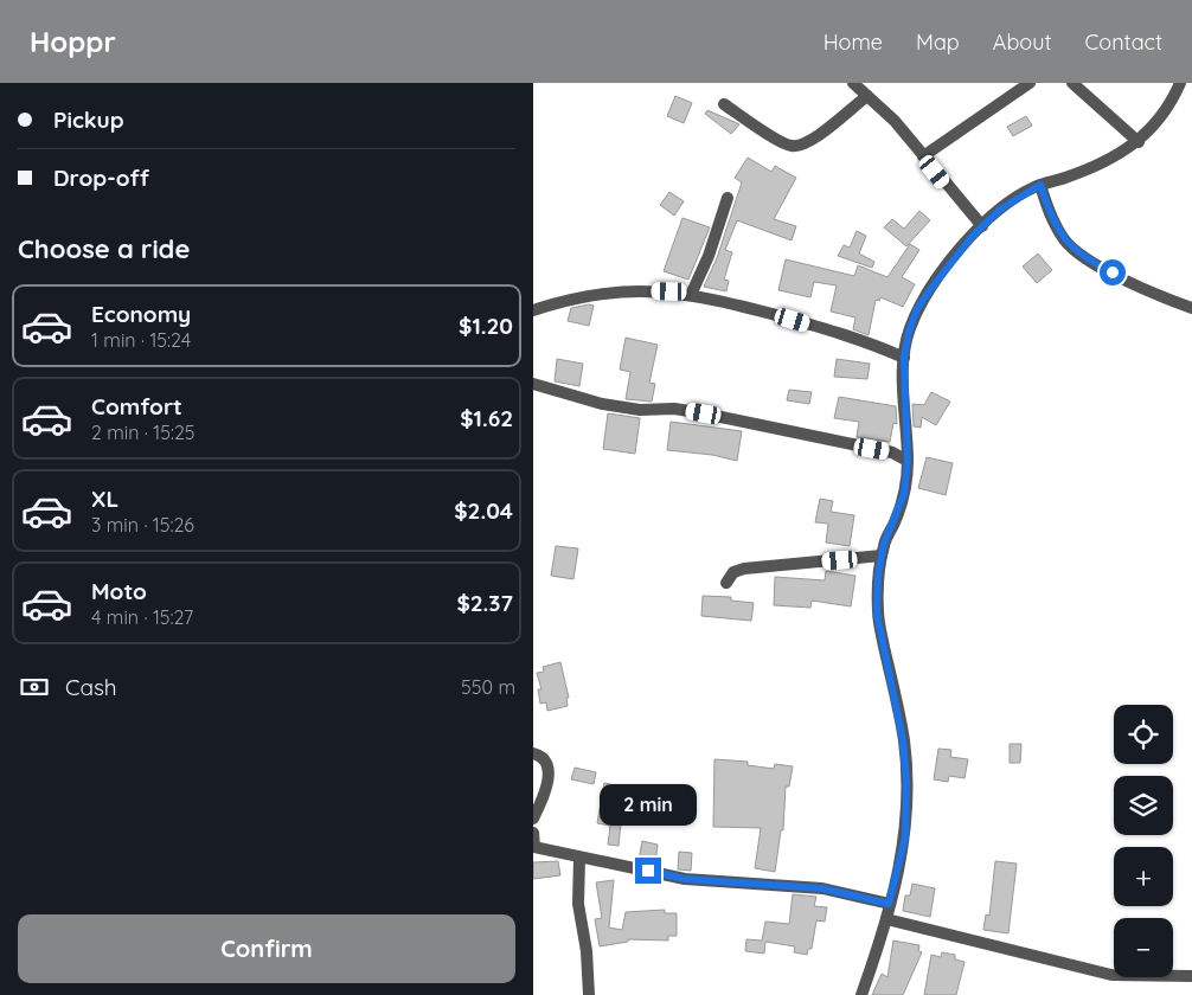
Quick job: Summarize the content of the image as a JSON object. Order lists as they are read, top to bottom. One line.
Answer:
{"page":{"header":"Hoppr","nav":["Home","Map","About","Contact"],"banner":["Pickup","Drop-off"],"heading":"Choose a ride","list":[{"name":"Economy","note":"1 min · 15:24","value":"$1.20"},{"name":"Comfort","note":"2 min · 15:25","value":"$1.62"},{"name":"XL","note":"3 min · 15:26","value":"$2.04"},{"name":"Moto","note":"4 min · 15:27","value":"$2.37"}],"pay":["Cash","550 m"],"map_buttons":["+","−"],"bubble":"2 min","buttons":"Confirm"}}
